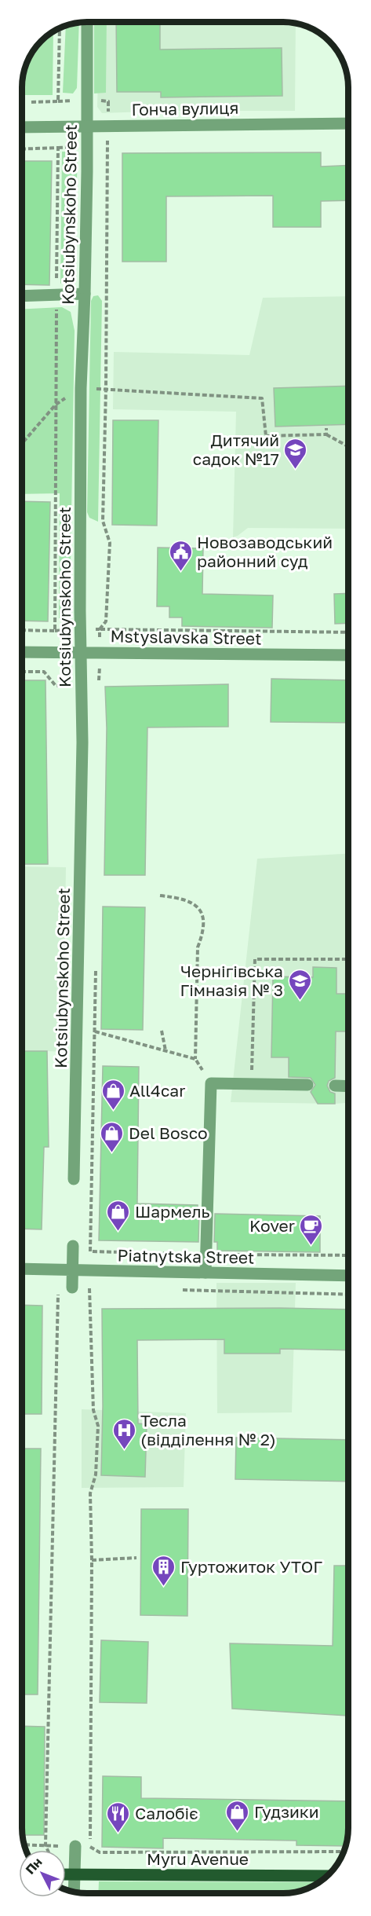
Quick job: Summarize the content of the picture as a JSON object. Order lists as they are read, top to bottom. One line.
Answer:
{"streets":{"main road":["Myru Avenue"],"street":["Гонча вулиця","Kotsiubynskoho Street","Mstyslavska Street","Piatnytska Street"]},"crossings":[["Гонча вулиця","Kotsiubynskoho Street"],["Kotsiubynskoho Street","Mstyslavska Street"]],"places":{"school or university":["Дитячий садок №17","Чернігівська Гімназія № 3"],"public building":["Новозаводський районний суд"],"shop":["All4car","Del Bosco","Шармель","Гудзики"],"cafe":["Kover"],"hospital":["Тесла (відділення № 2)"],"building":["Гуртожиток УТОГ"],"restaurant":["Салобіє"]},"north":"top left"}
